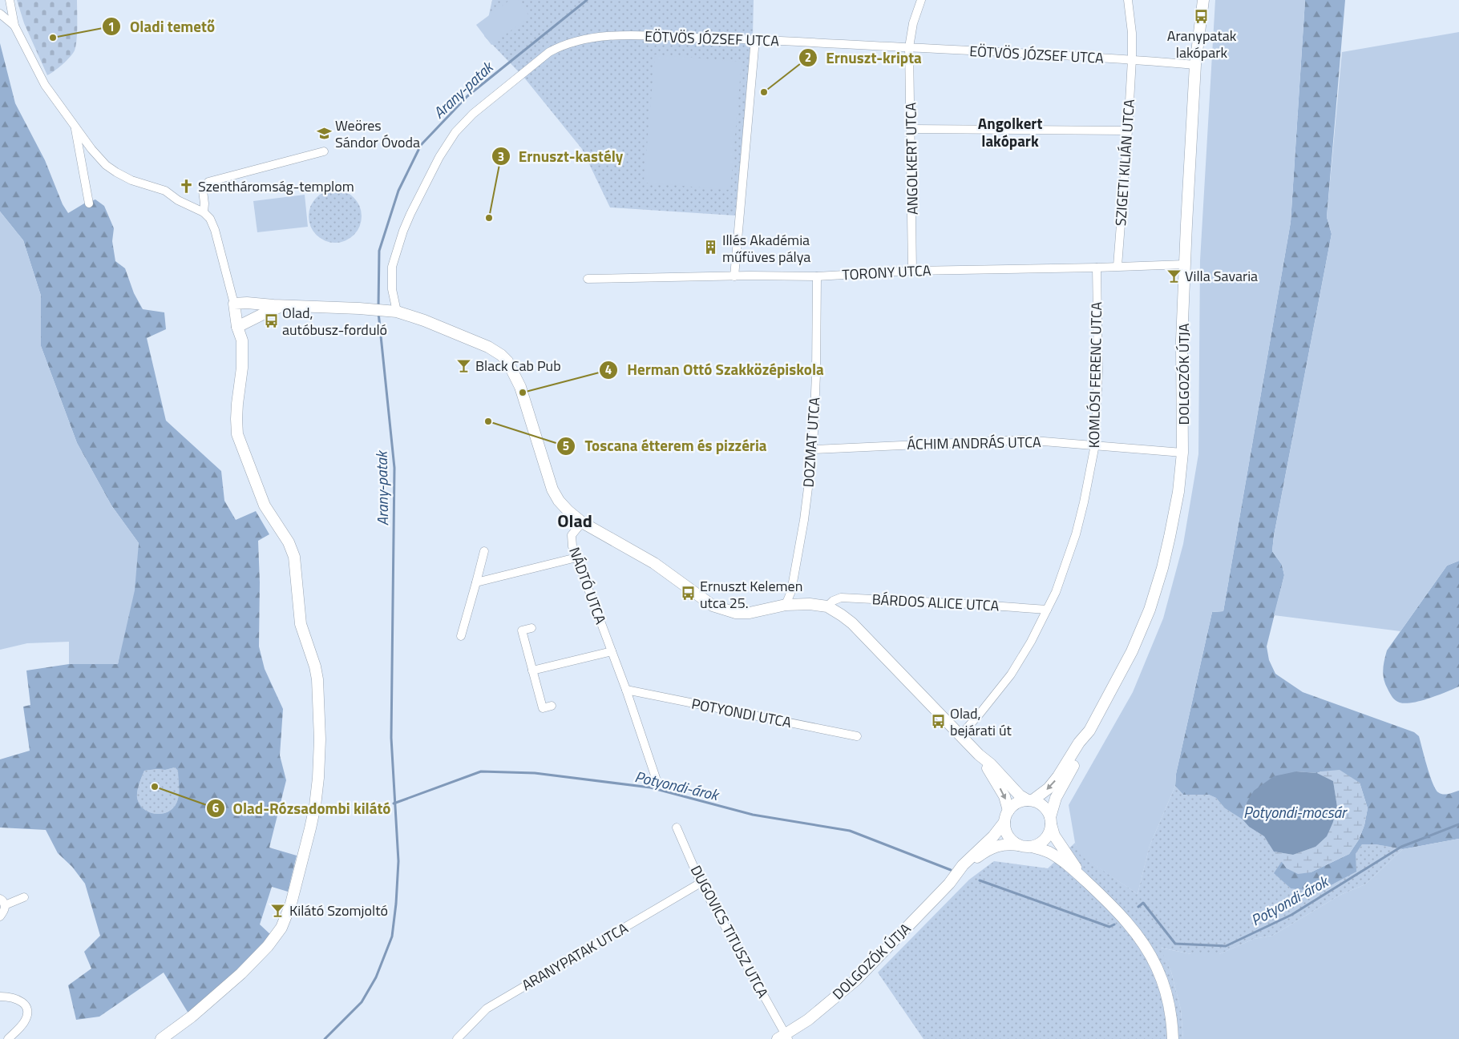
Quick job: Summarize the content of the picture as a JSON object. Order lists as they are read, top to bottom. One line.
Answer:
{"streets":{"street":["EÖTVÖS JÓZSEF UTCA","ANGOLKERT UTCA","SZIGETI KILIÁN UTCA","TORONY UTCA","DOLGOZÓK ÚTJA","KOMLÓSI FERENC UTCA","DOZMAT UTCA","ÁCHIM ANDRÁS UTCA","NÁDTÓ UTCA","BÁRDOS ALICE UTCA","POTYONDI UTCA","DUGOVICS TITUSZ UTCA","ARANYPATAK UTCA"]},"crossings":[["EÖTVÖS JÓZSEF UTCA","ANGOLKERT UTCA"],["EÖTVÖS JÓZSEF UTCA","SZIGETI KILIÁN UTCA"],["EÖTVÖS JÓZSEF UTCA","DOLGOZÓK ÚTJA"],["ANGOLKERT UTCA","TORONY UTCA"],["SZIGETI KILIÁN UTCA","TORONY UTCA"],["TORONY UTCA","DOLGOZÓK ÚTJA"],["TORONY UTCA","KOMLÓSI FERENC UTCA"],["TORONY UTCA","DOZMAT UTCA"],["DOLGOZÓK ÚTJA","ÁCHIM ANDRÁS UTCA"],["DOLGOZÓK ÚTJA","DUGOVICS TITUSZ UTCA"],["KOMLÓSI FERENC UTCA","ÁCHIM ANDRÁS UTCA"],["KOMLÓSI FERENC UTCA","BÁRDOS ALICE UTCA"],["DOZMAT UTCA","ÁCHIM ANDRÁS UTCA"],["NÁDTÓ UTCA","POTYONDI UTCA"],["DUGOVICS TITUSZ UTCA","ARANYPATAK UTCA"]],"districts":["Angolkert lakópark","Olad"],"water":["Arany-patak","Potyondi-árok","Potyondi-mocsár"],"places":{"bus stop":["Aranypatak lakópark","Olad, autóbusz-forduló","Ernuszt Kelemen utca 25.","Olad, bejárati út"],"other":["Oladi temető","Ernuszt-kripta","Ernuszt-kastély","Herman Ottó Szakközépiskola","Toscana étterem és pizzéria","Olad-Rózsadombi kilátó"],"school or university":["Weöres Sándor Óvoda"],"church":["Szentháromság-templom"],"building":["Illés Akadémia műfüves pálya"],"bar":["Villa Savaria","Black Cab Pub","Kilátó Szomjoltó"]}}
